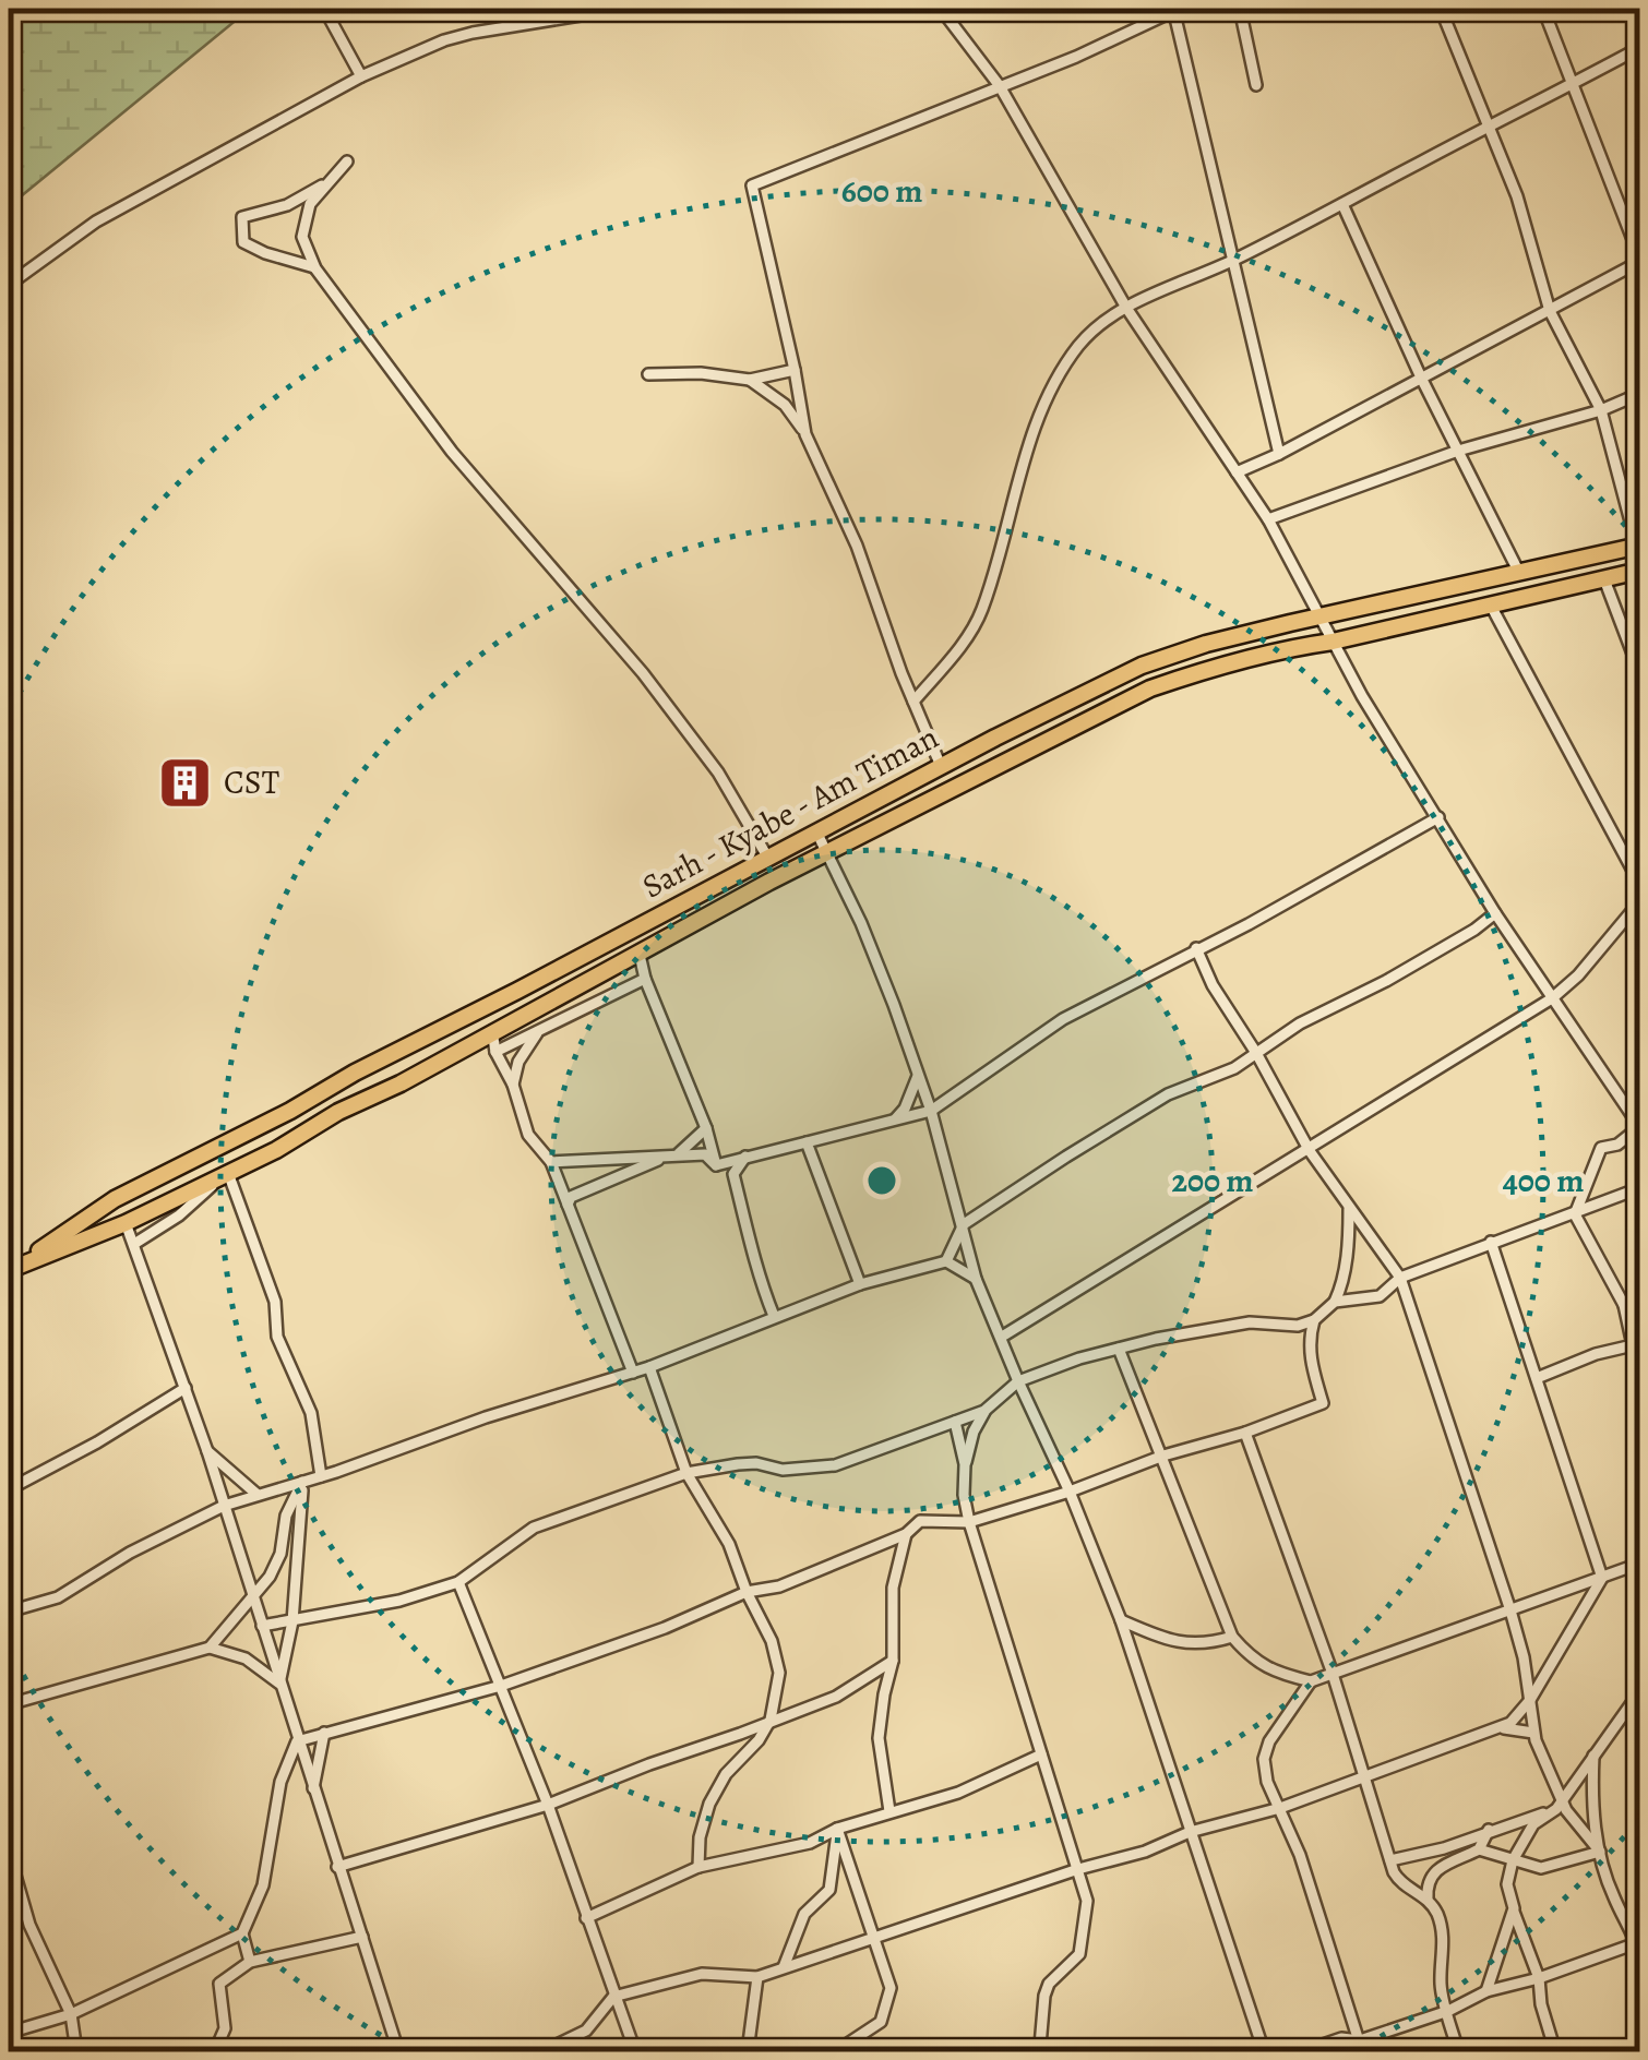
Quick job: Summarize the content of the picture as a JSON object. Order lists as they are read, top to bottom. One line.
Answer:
{"streets":{"highway":["Sarh - Kyabe - Am Timan"]},"places":{"building":["CST"]},"rings":["600 m","200 m","400 m"]}
